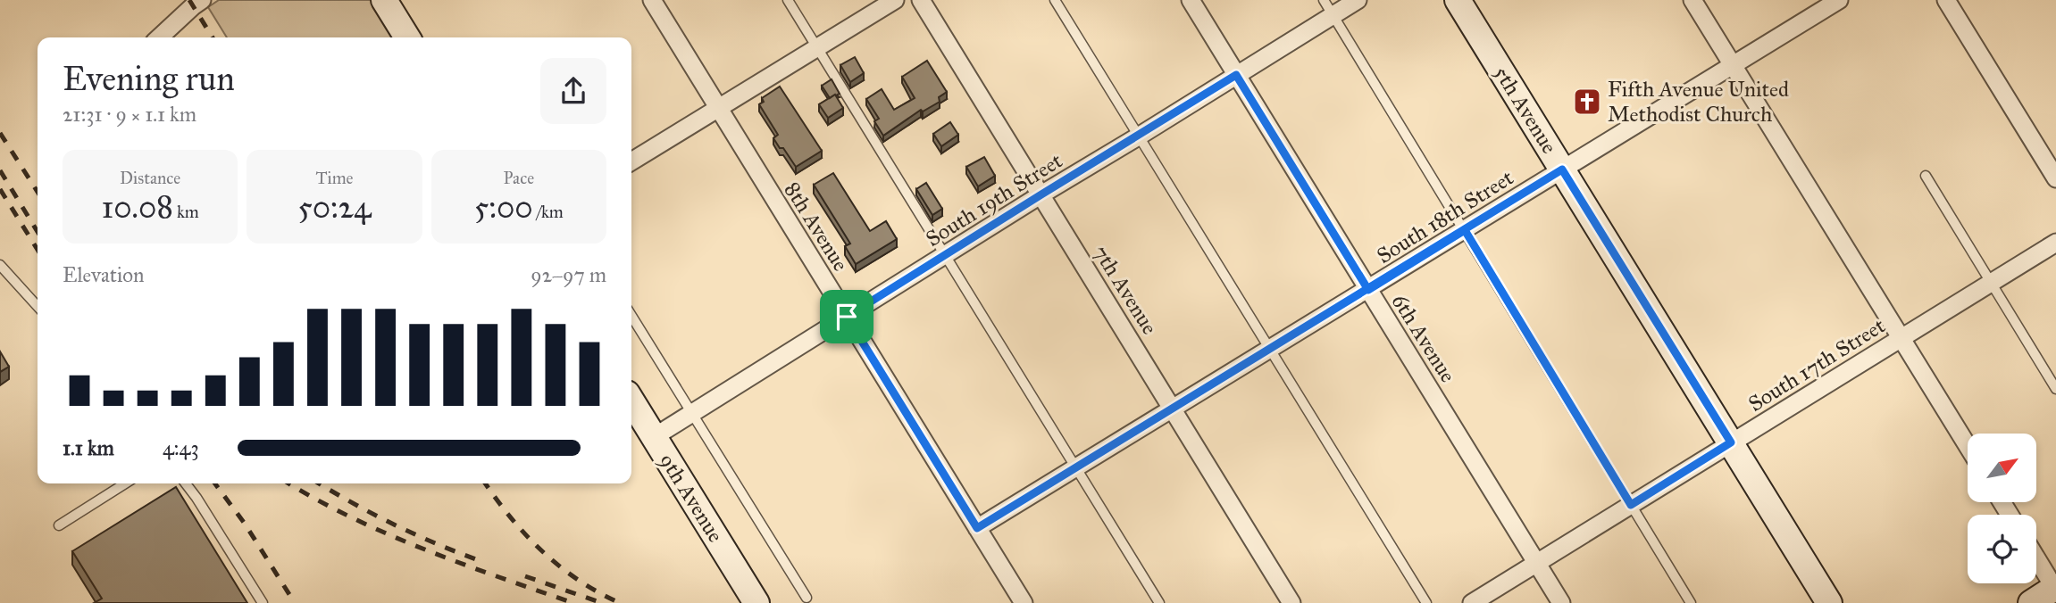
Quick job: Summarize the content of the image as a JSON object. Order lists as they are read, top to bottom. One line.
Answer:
{"streets":{"street":["5th Avenue","South 19th Street","South 18th Street","8th Avenue","7th Avenue","6th Avenue","South 17th Street","9th Avenue"]},"crossings":[["5th Avenue","South 18th Street"],["5th Avenue","South 17th Street"],["South 19th Street","8th Avenue"],["South 19th Street","7th Avenue"],["South 19th Street","6th Avenue"],["South 19th Street","9th Avenue"],["South 18th Street","8th Avenue"],["South 18th Street","7th Avenue"],["South 18th Street","6th Avenue"],["6th Avenue","South 17th Street"]],"places":{"church":["Fifth Avenue United Methodist Church"]},"north":"top right","page":{"heading":["Evening run","21:31 · 9 × 1.1 km"],"stats":[["Distance","10.08 km"],["Time","50:24"],["Pace","5:00 /km"]],"chart":["Elevation","92–97 m"],"list":[{"name":"1.1 km","note":"4:43"}]}}
